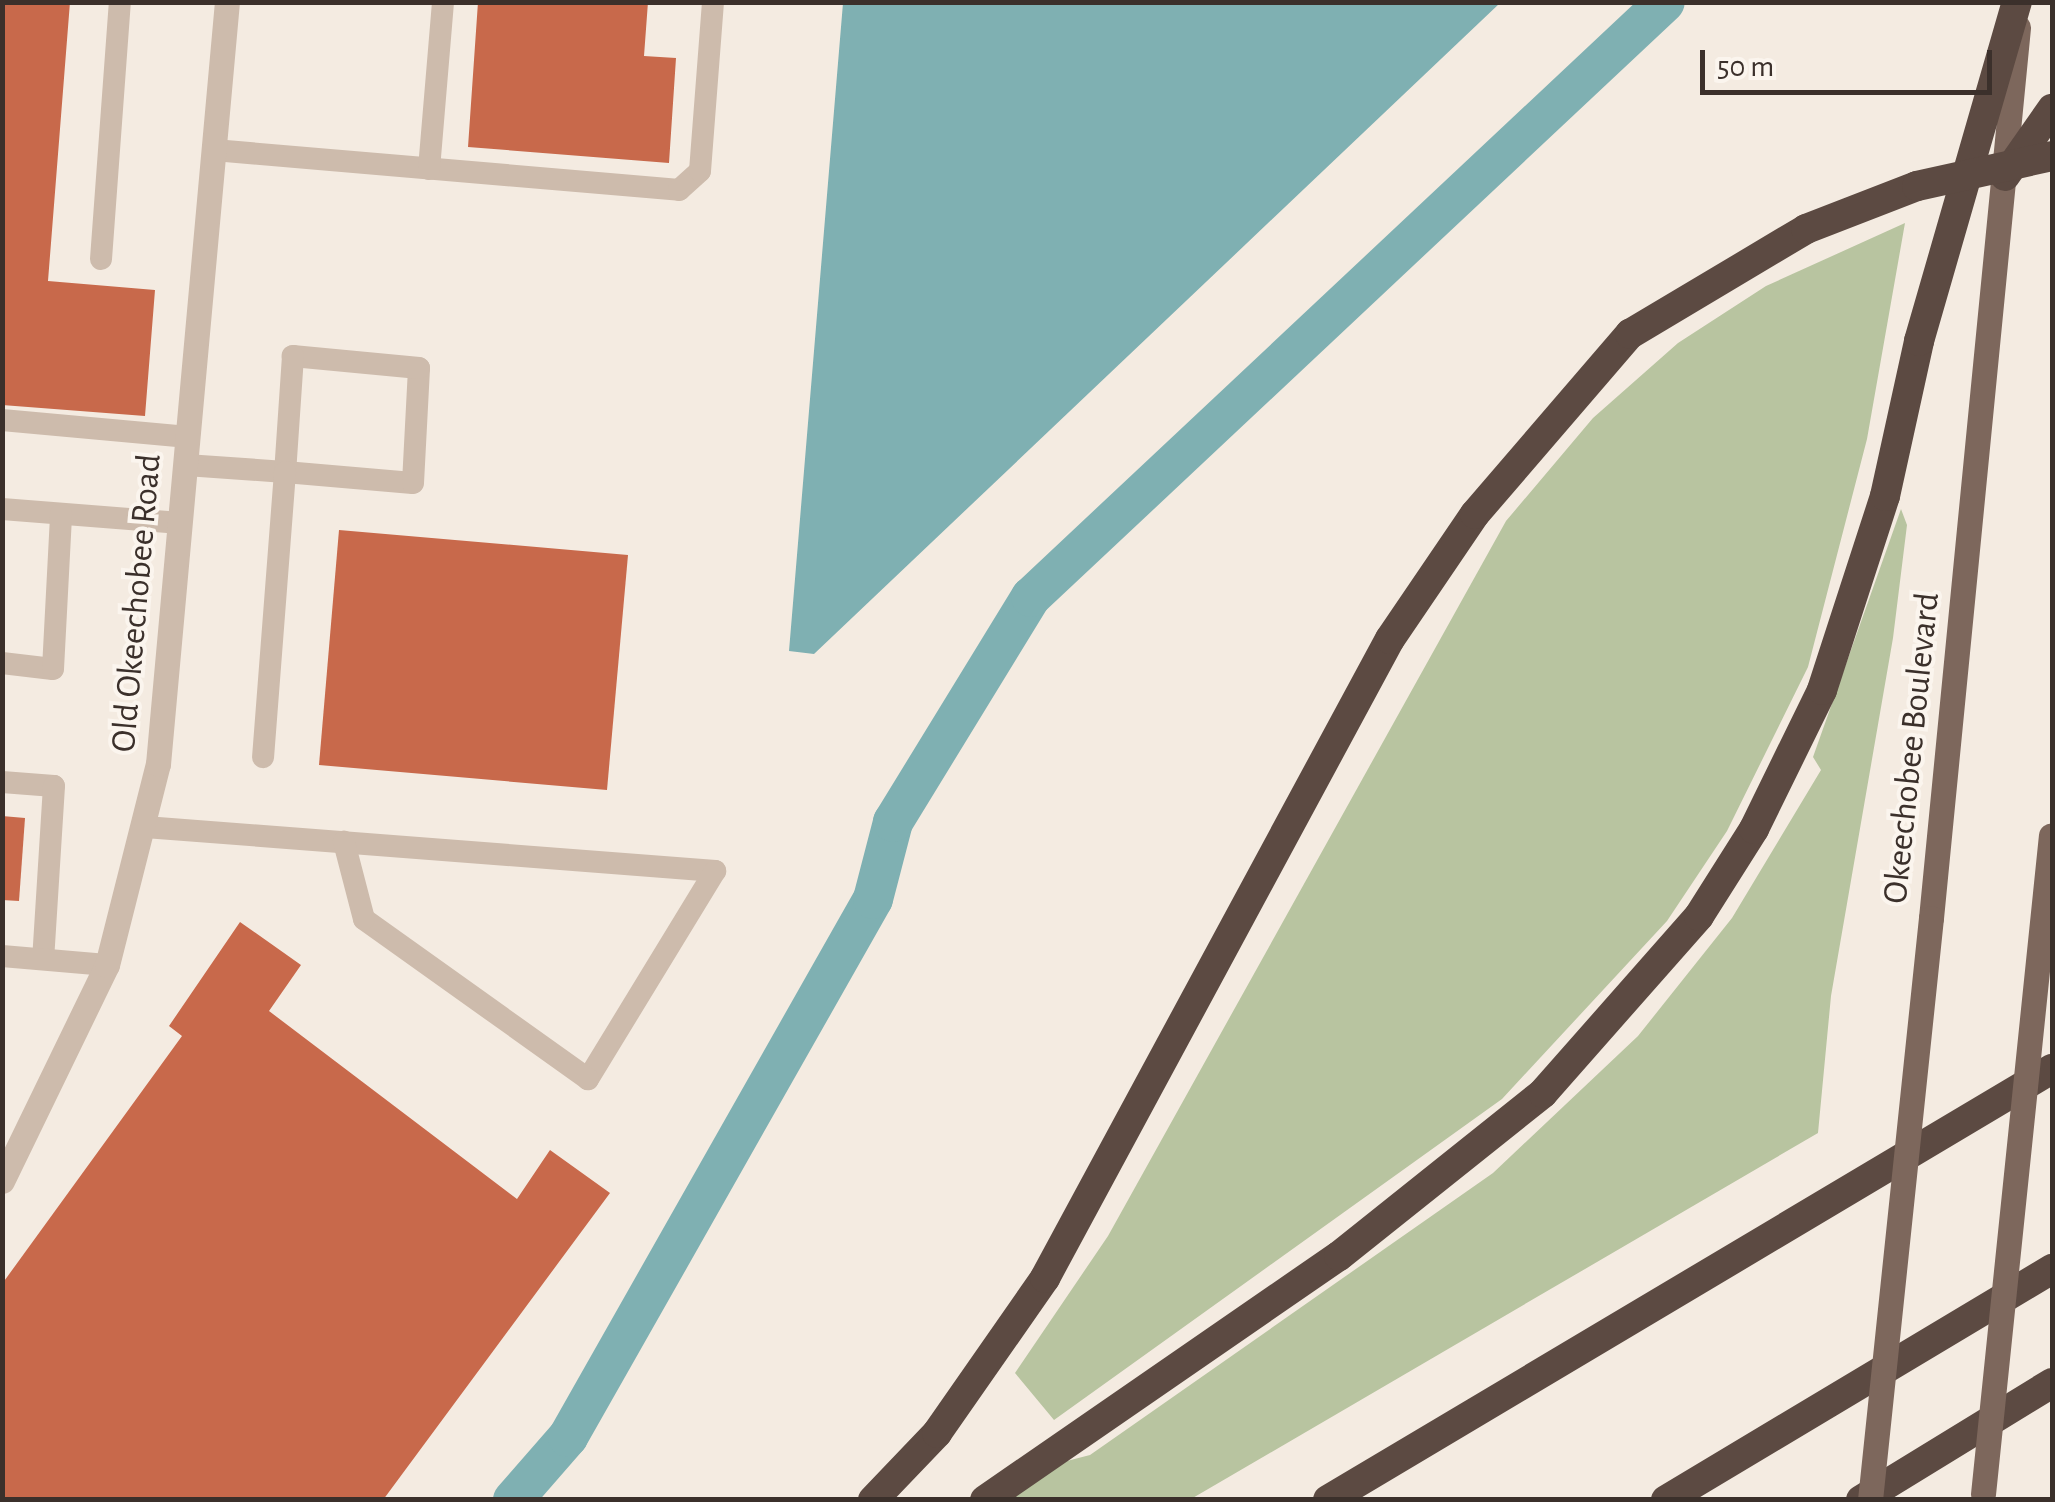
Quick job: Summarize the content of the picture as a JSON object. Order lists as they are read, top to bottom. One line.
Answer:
{"streets":{"main road":["Okeechobee Boulevard"],"street":["Old Okeechobee Road"]},"scale_bar":"50 m"}
